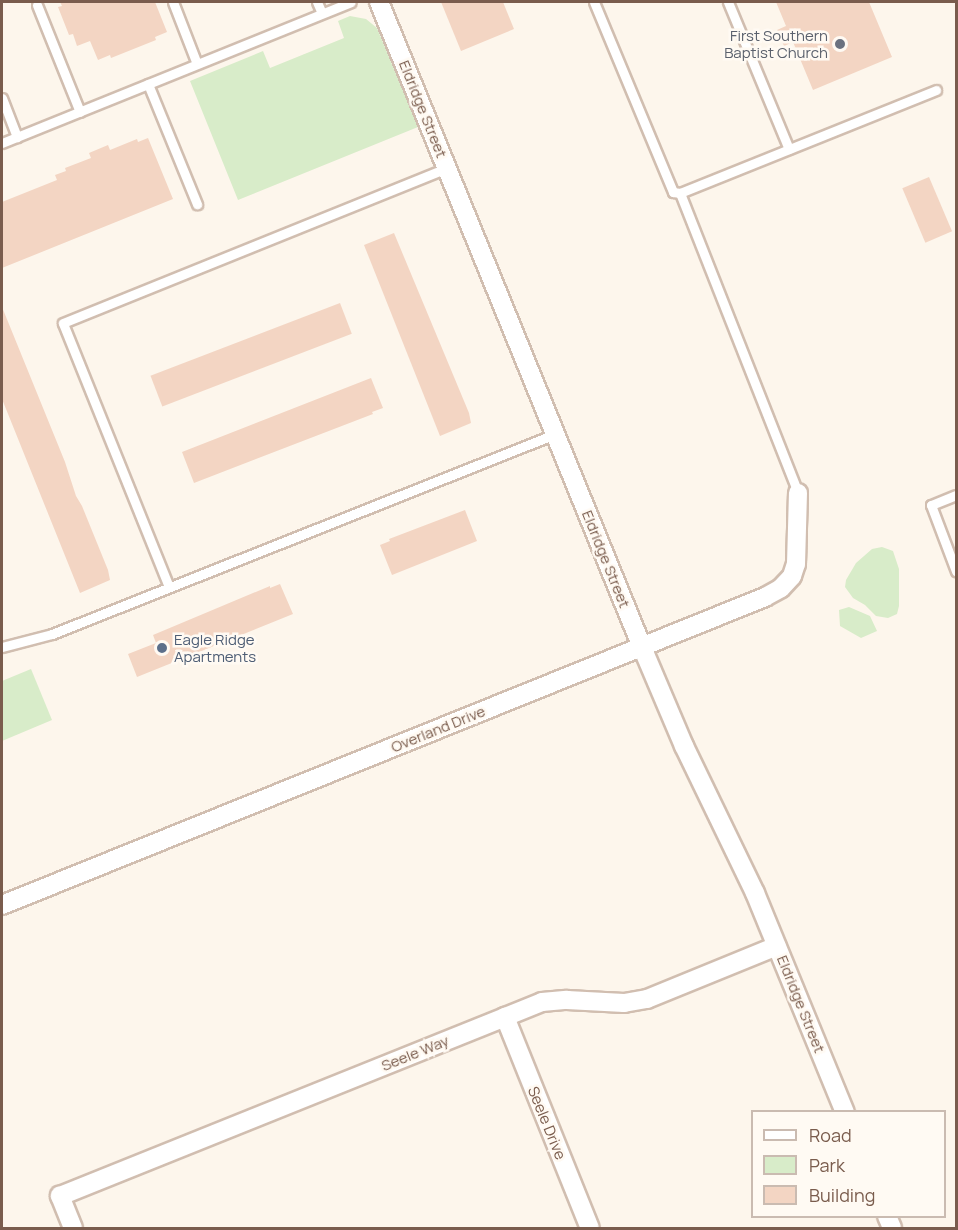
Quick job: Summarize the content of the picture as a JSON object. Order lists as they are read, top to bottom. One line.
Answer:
{"streets":{"street":["Eldridge Street","Overland Drive","Seele Way","Seele Drive"]},"crossings":[["Eldridge Street","Overland Drive"],["Eldridge Street","Seele Way"],["Seele Way","Seele Drive"]],"places":["First Southern Baptist Church","Eagle Ridge Apartments"],"legend":["Road","Park","Building"]}
